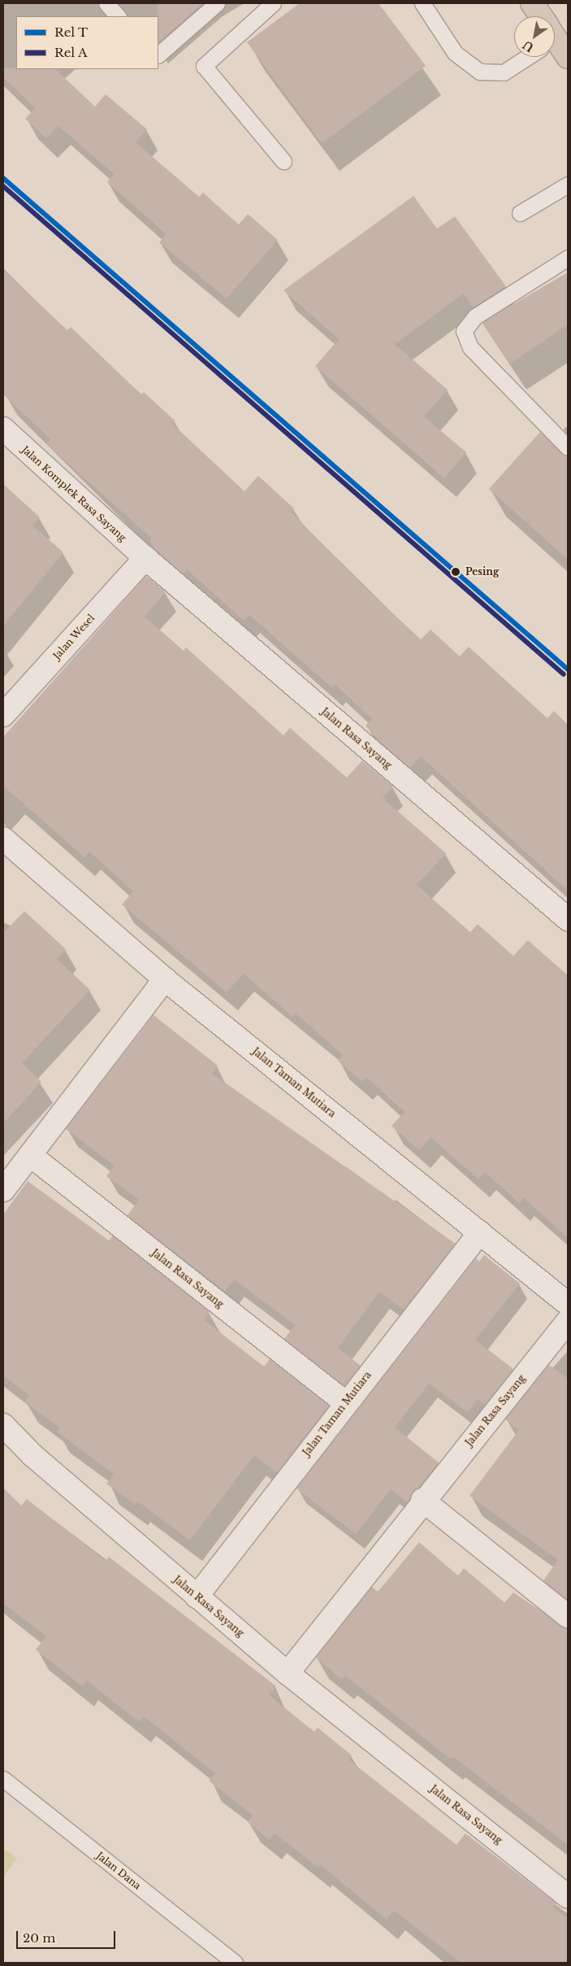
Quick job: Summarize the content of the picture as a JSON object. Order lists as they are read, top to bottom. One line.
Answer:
{"streets":{"street":["Jalan Komplek Rasa Sayang","Jalan Wesel","Jalan Rasa Sayang","Jalan Taman Mutiara"],"lane":["Jalan Dana"]},"crossings":[["Jalan Komplek Rasa Sayang","Jalan Wesel"],["Jalan Komplek Rasa Sayang","Jalan Rasa Sayang"],["Jalan Wesel","Jalan Rasa Sayang"],["Jalan Rasa Sayang","Jalan Taman Mutiara"]],"places":["Pesing"],"lines":["rail line T","rail line A"],"legend":["Rel T","Rel A"],"scale_bar":"20 m","north":"bottom left"}
